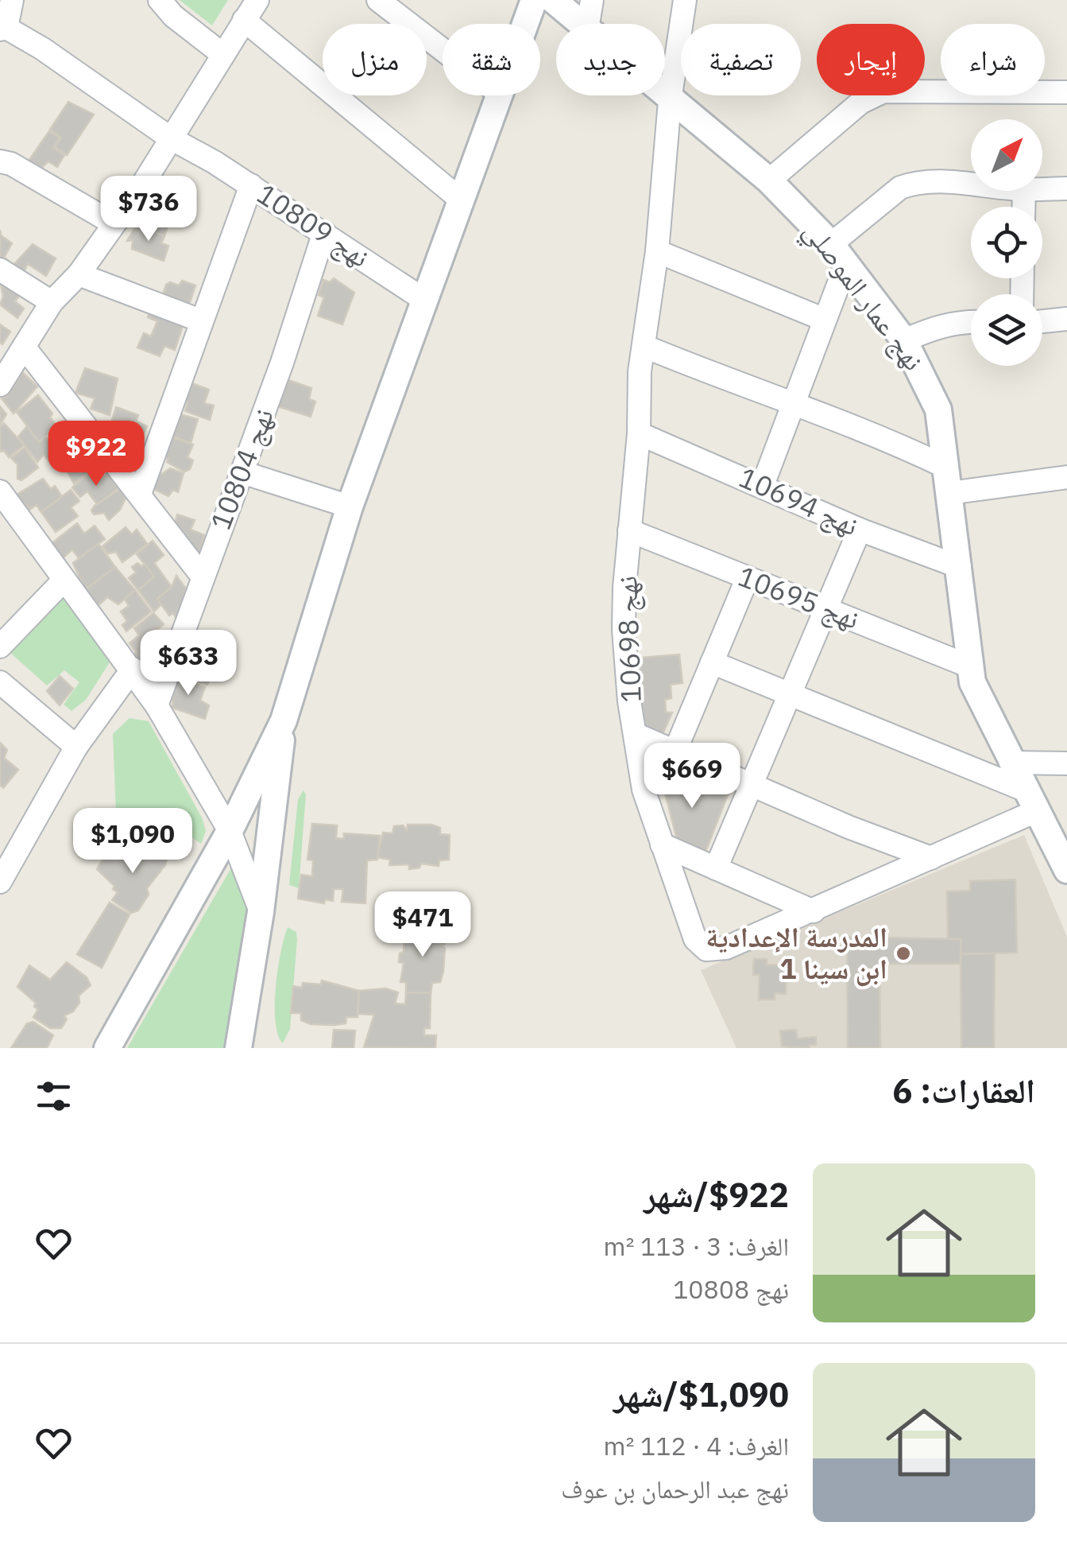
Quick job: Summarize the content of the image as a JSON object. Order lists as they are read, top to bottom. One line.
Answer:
{"streets":{"street":["نهج 10809","نهج عمار الموصلي","نهج 10804","نهج 10694","نهج 10695","نهج 10698"]},"crossings":[["نهج 10809","نهج 10804"],["نهج عمار الموصلي","نهج 10694"],["نهج عمار الموصلي","نهج 10695"],["نهج عمار الموصلي","نهج 10698"],["نهج 10694","نهج 10698"],["نهج 10695","نهج 10698"]],"places":["المدرسة الإعدادية ابن سينا 1"],"north":"top right","page":{"chip":["شراء","إيجار","تصفية","جديد","شقة","منزل"],"price":["$736","$922","$633","$669","$1,090","$471"],"heading":"العقارات: 6","list":[{"name":"$922/شهر","note":"الغرف: 3 · 113 m² · نهج 10808"},{"name":"$1,090/شهر","note":"الغرف: 4 · 112 m² · نهج عبد الرحمان بن عوف"}]}}
